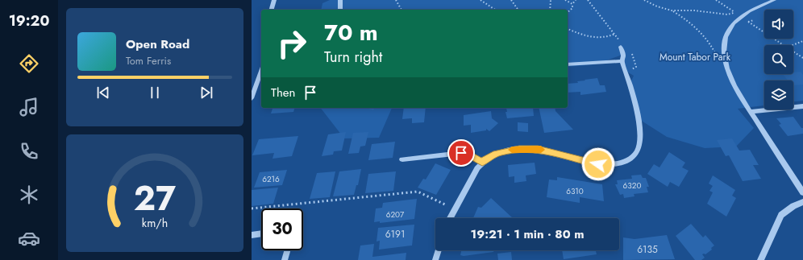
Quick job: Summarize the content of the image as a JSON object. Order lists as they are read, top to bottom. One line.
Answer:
{"parks":["Mount Tabor Park"],"house_numbers":["6216","6320","6310","6207","6191","6135"],"page":{"tabs":"19:20","turn":["70 m","Turn right"],"song":["Open Road","Tom Ferris"],"then":"Then","limit":"30","trip":"19:21 · 1 min · 80 m","gauge":["27","km/h"]}}
